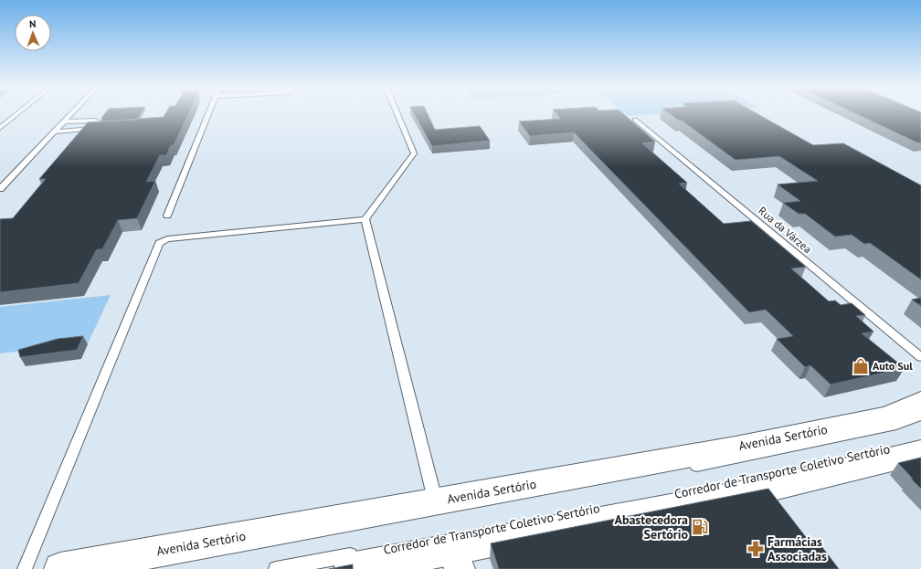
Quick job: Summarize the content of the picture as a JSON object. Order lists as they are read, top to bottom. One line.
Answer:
{"streets":{"main road":["Avenida Sertório"],"lane":["Rua da Várzea","Corredor de Transporte Coletivo Sertório"]},"places":{"shop":["Auto Sul"],"fuel station":["Abastecedora Sertório"],"pharmacy":["Farmácias Associadas"]},"north":"top"}
